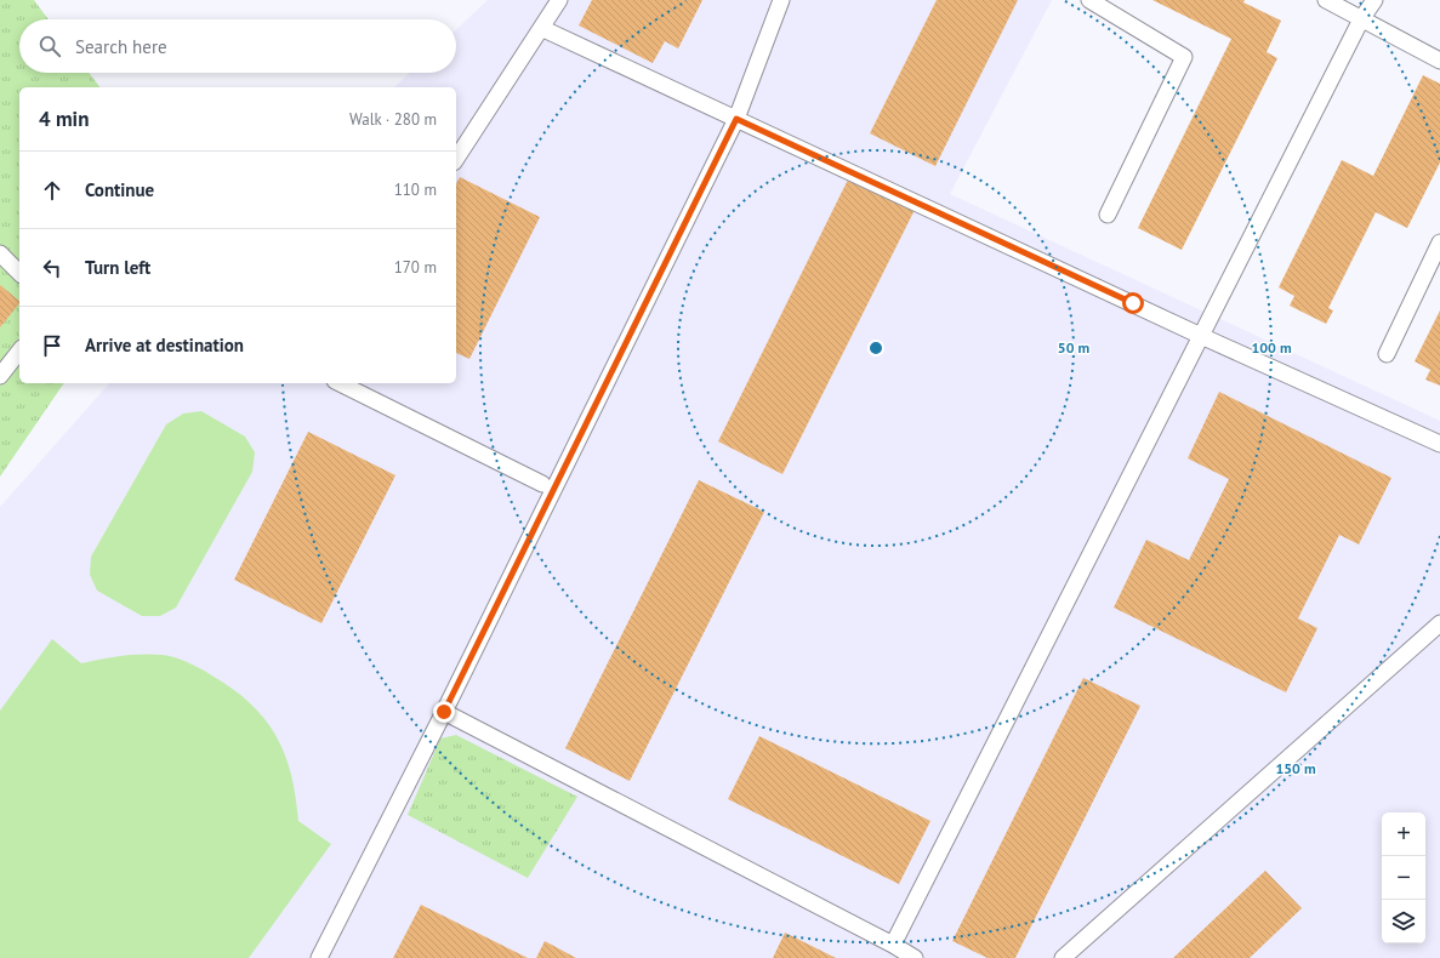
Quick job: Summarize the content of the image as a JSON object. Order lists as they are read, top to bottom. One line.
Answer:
{"page":{"search":"Search here","heading":["4 min","Walk · 280 m"],"list":[["Continue","110 m"],["Turn left","170 m"],"Arrive at destination"],"map_buttons":["+","−"]},"rings":["50 m","100 m","150 m"]}
